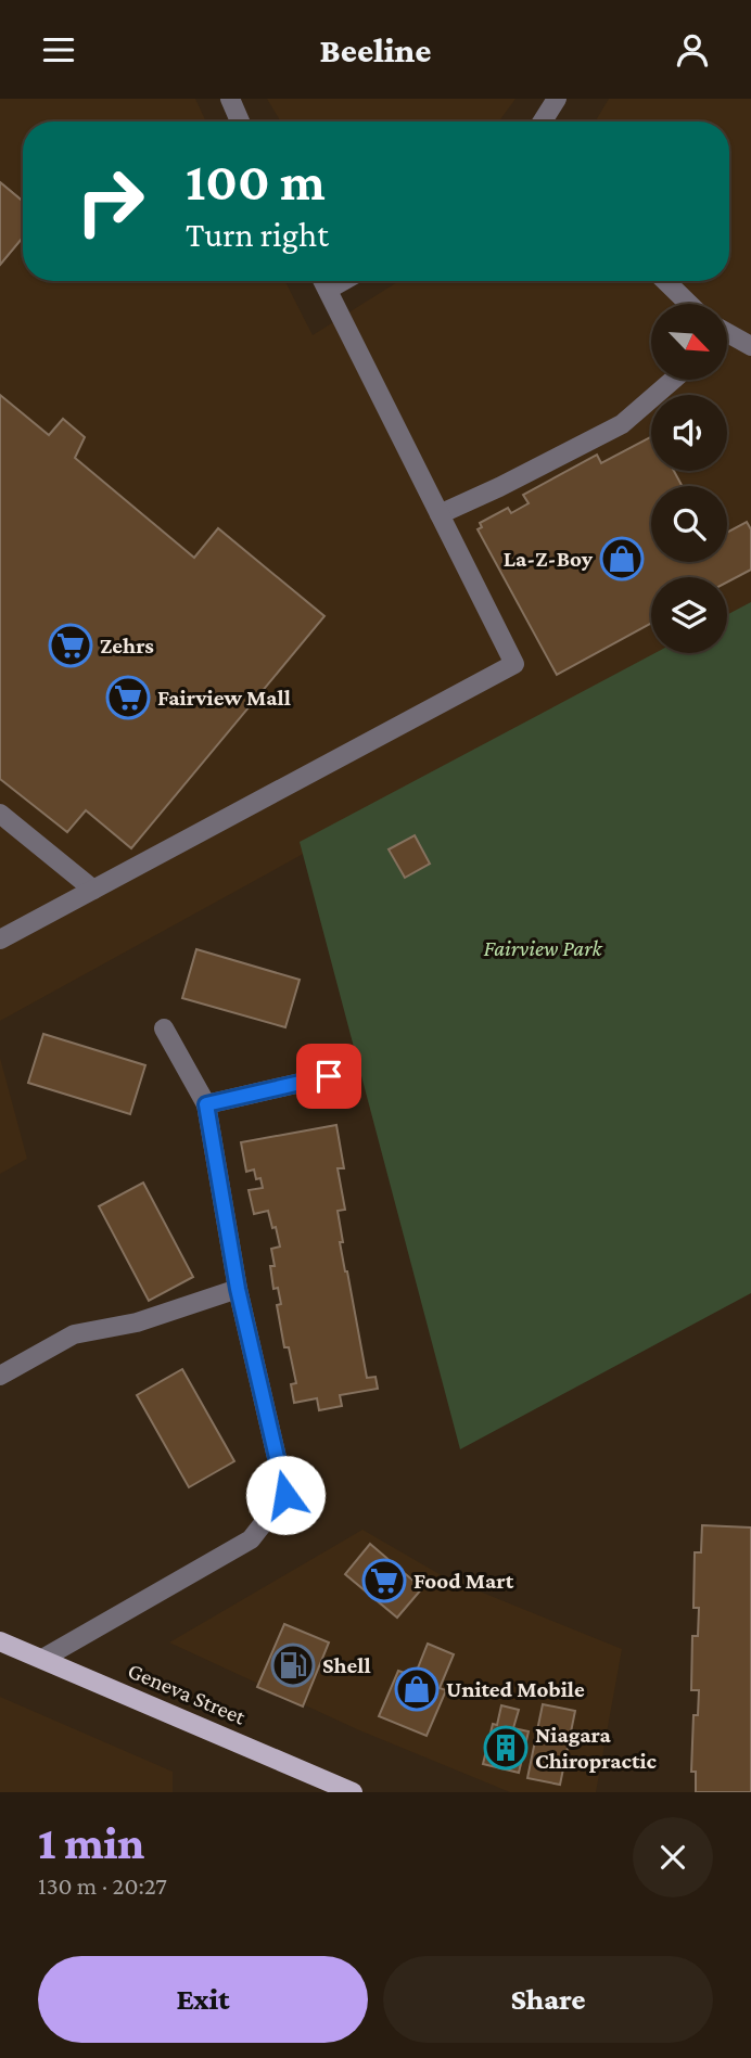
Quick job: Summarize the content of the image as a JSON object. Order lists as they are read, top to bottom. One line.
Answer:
{"streets":{"main road":["Geneva Street"]},"parks":["Fairview Park"],"places":{"shop":["La-Z-Boy","United Mobile"],"supermarket":["Zehrs","Fairview Mall","Food Mart"],"fuel station":["Shell"],"building":["Niagara Chiropractic"]},"north":"bottom right","page":{"header":"Beeline","turn":["100 m","Turn right"],"heading":["1 min","130 m · 20:27"],"buttons":["Exit","Share"]}}
